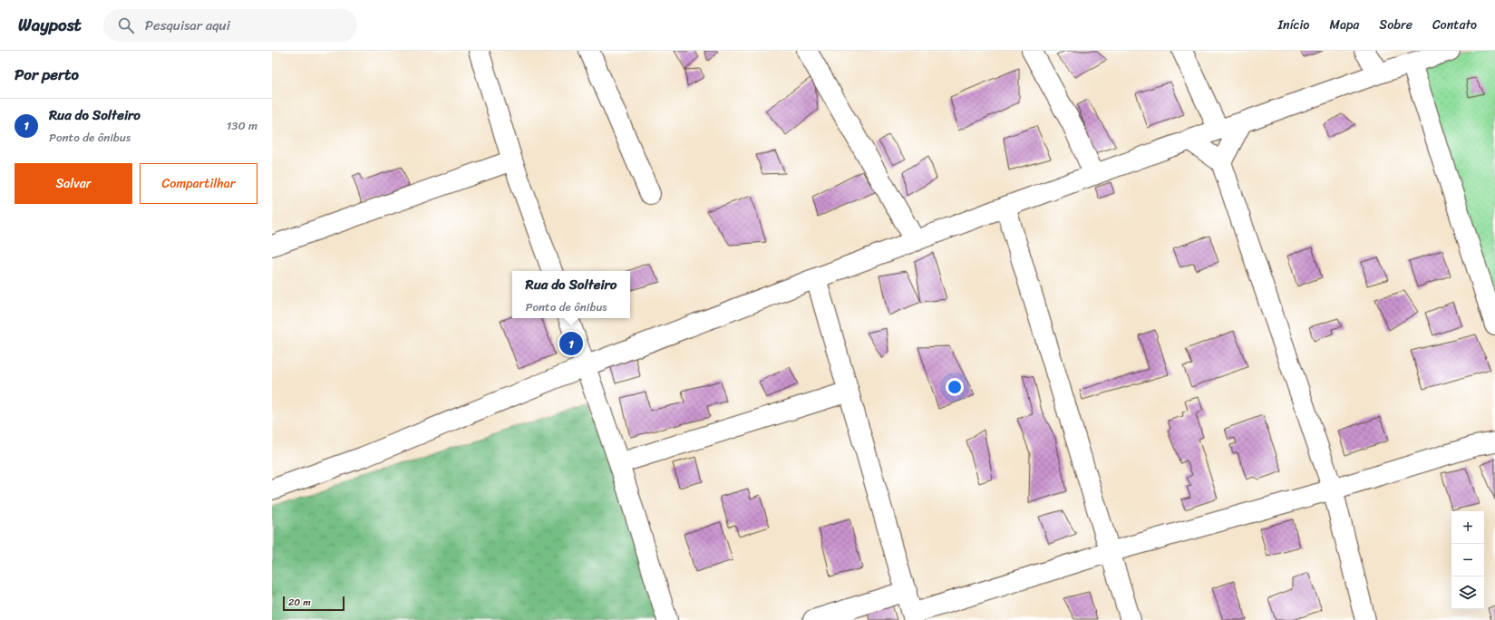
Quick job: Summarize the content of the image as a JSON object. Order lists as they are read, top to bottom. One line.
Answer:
{"scale_bar":"20 m","page":{"header":"Waypost","search":"Pesquisar aqui","nav":["Início","Mapa","Sobre","Contato"],"heading":"Por perto","list":[{"mark":"1","name":"Rua do Solteiro","note":"Ponto de ônibus","value":"130 m"}],"buttons":["Salvar","Compartilhar"],"popup":["Rua do Solteiro","Ponto de ônibus"],"pins":"1","map_buttons":["+","−"],"scale":"20 m"}}
